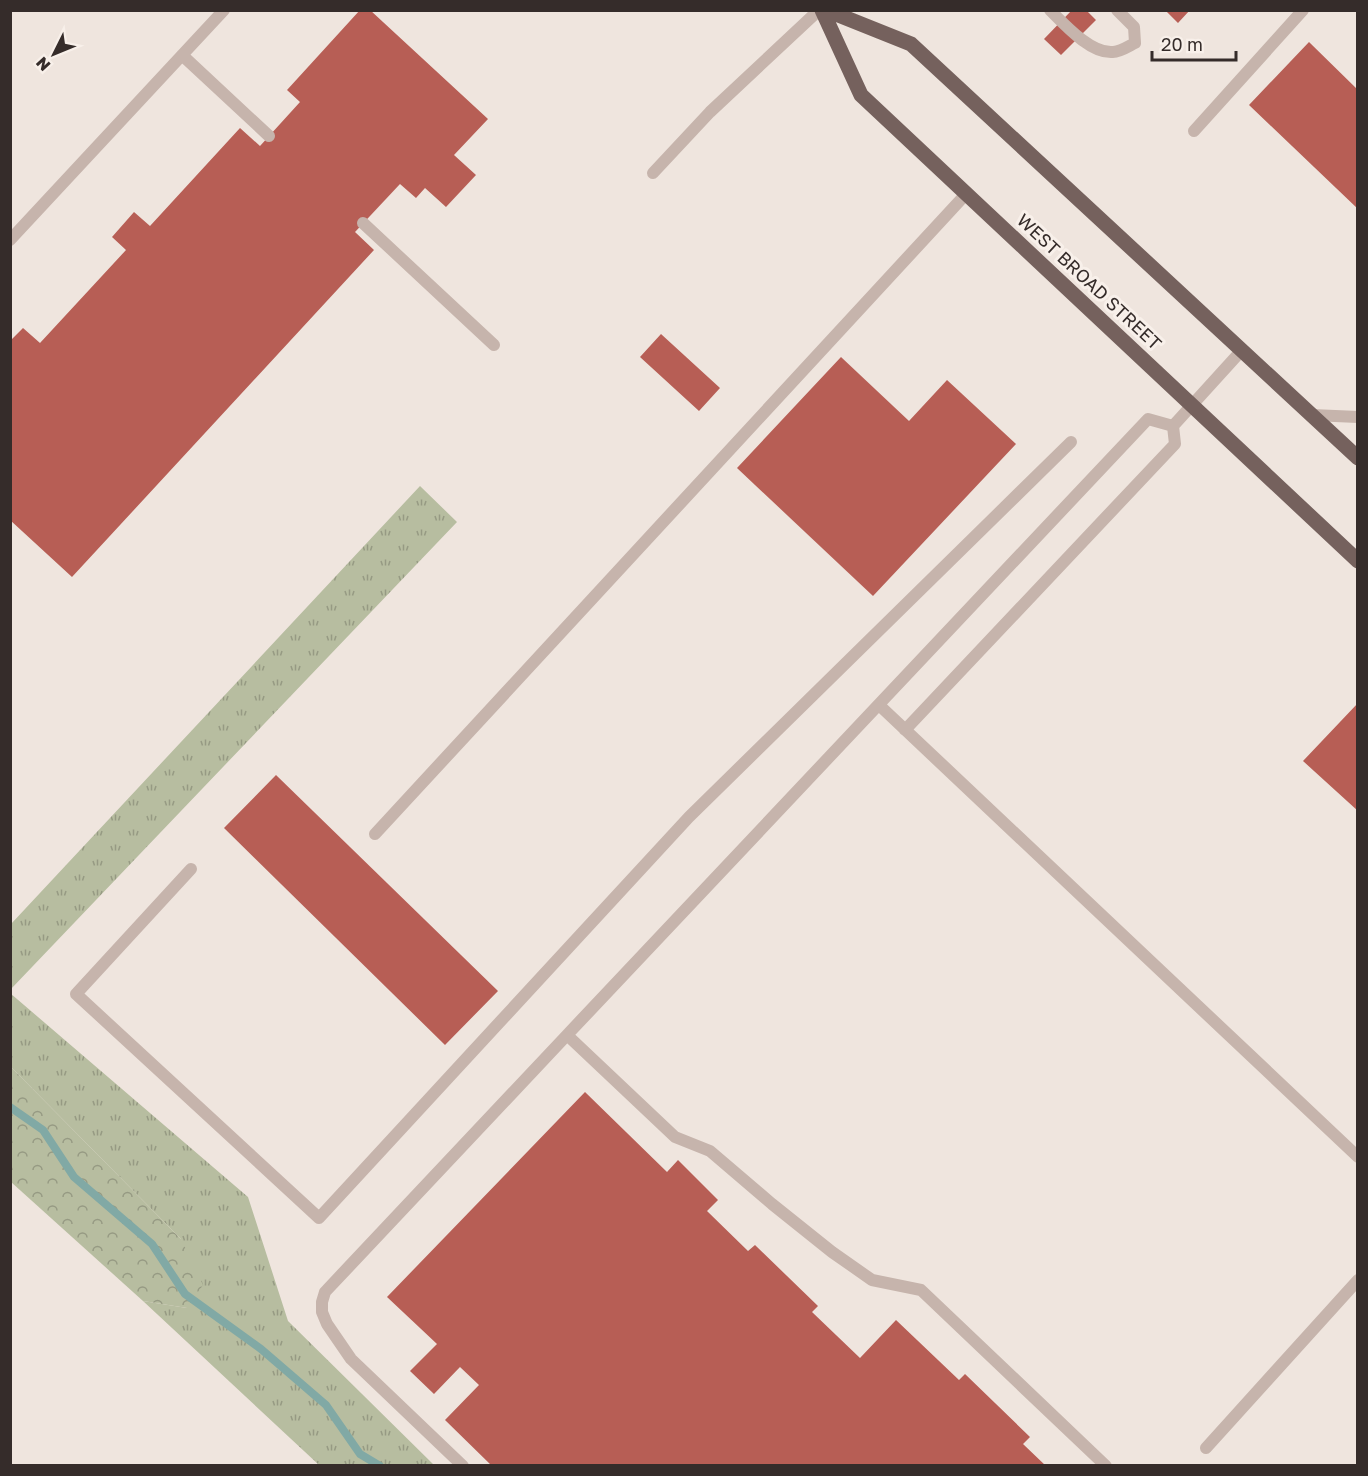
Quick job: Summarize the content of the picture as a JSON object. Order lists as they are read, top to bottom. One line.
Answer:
{"streets":{"main road":["WEST BROAD STREET"]},"scale_bar":"20 m","north":"bottom left"}
